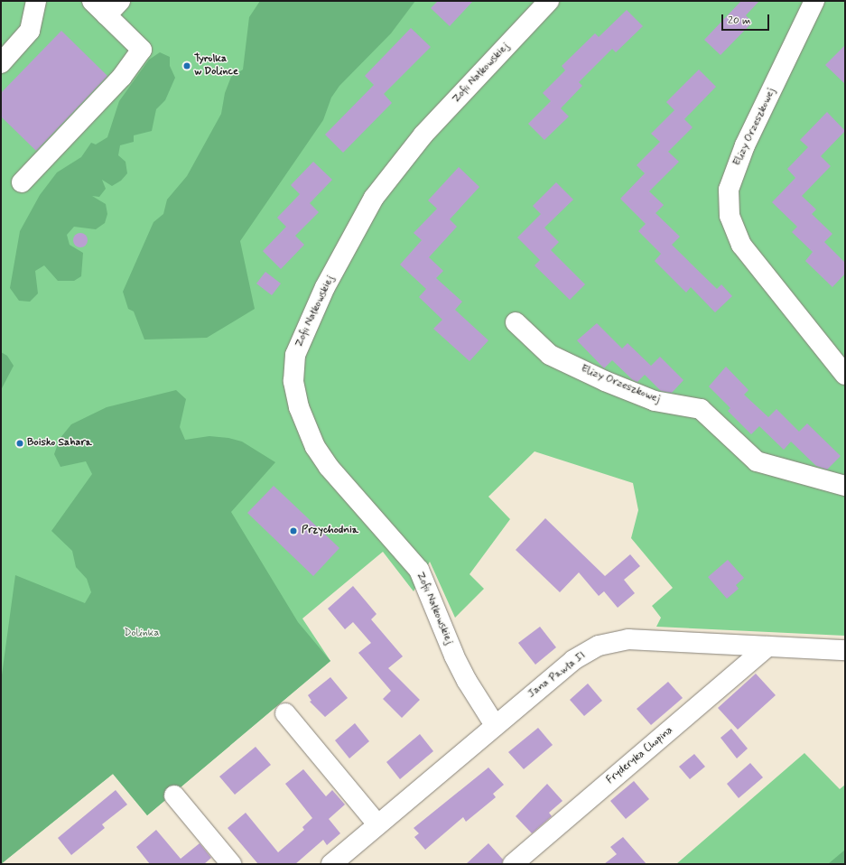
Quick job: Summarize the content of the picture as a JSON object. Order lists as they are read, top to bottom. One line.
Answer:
{"streets":{"street":["Zofii Nałkowskiej","Elizy Orzeszkowej","Jana Pawła II","Fryderyka Chopina"]},"crossings":[["Zofii Nałkowskiej","Jana Pawła II"],["Jana Pawła II","Fryderyka Chopina"]],"parks":["Dolinka"],"places":["Tyrolka w Dolince","Boisko Sahara","Przychodnia"],"scale_bar":"20 m"}
